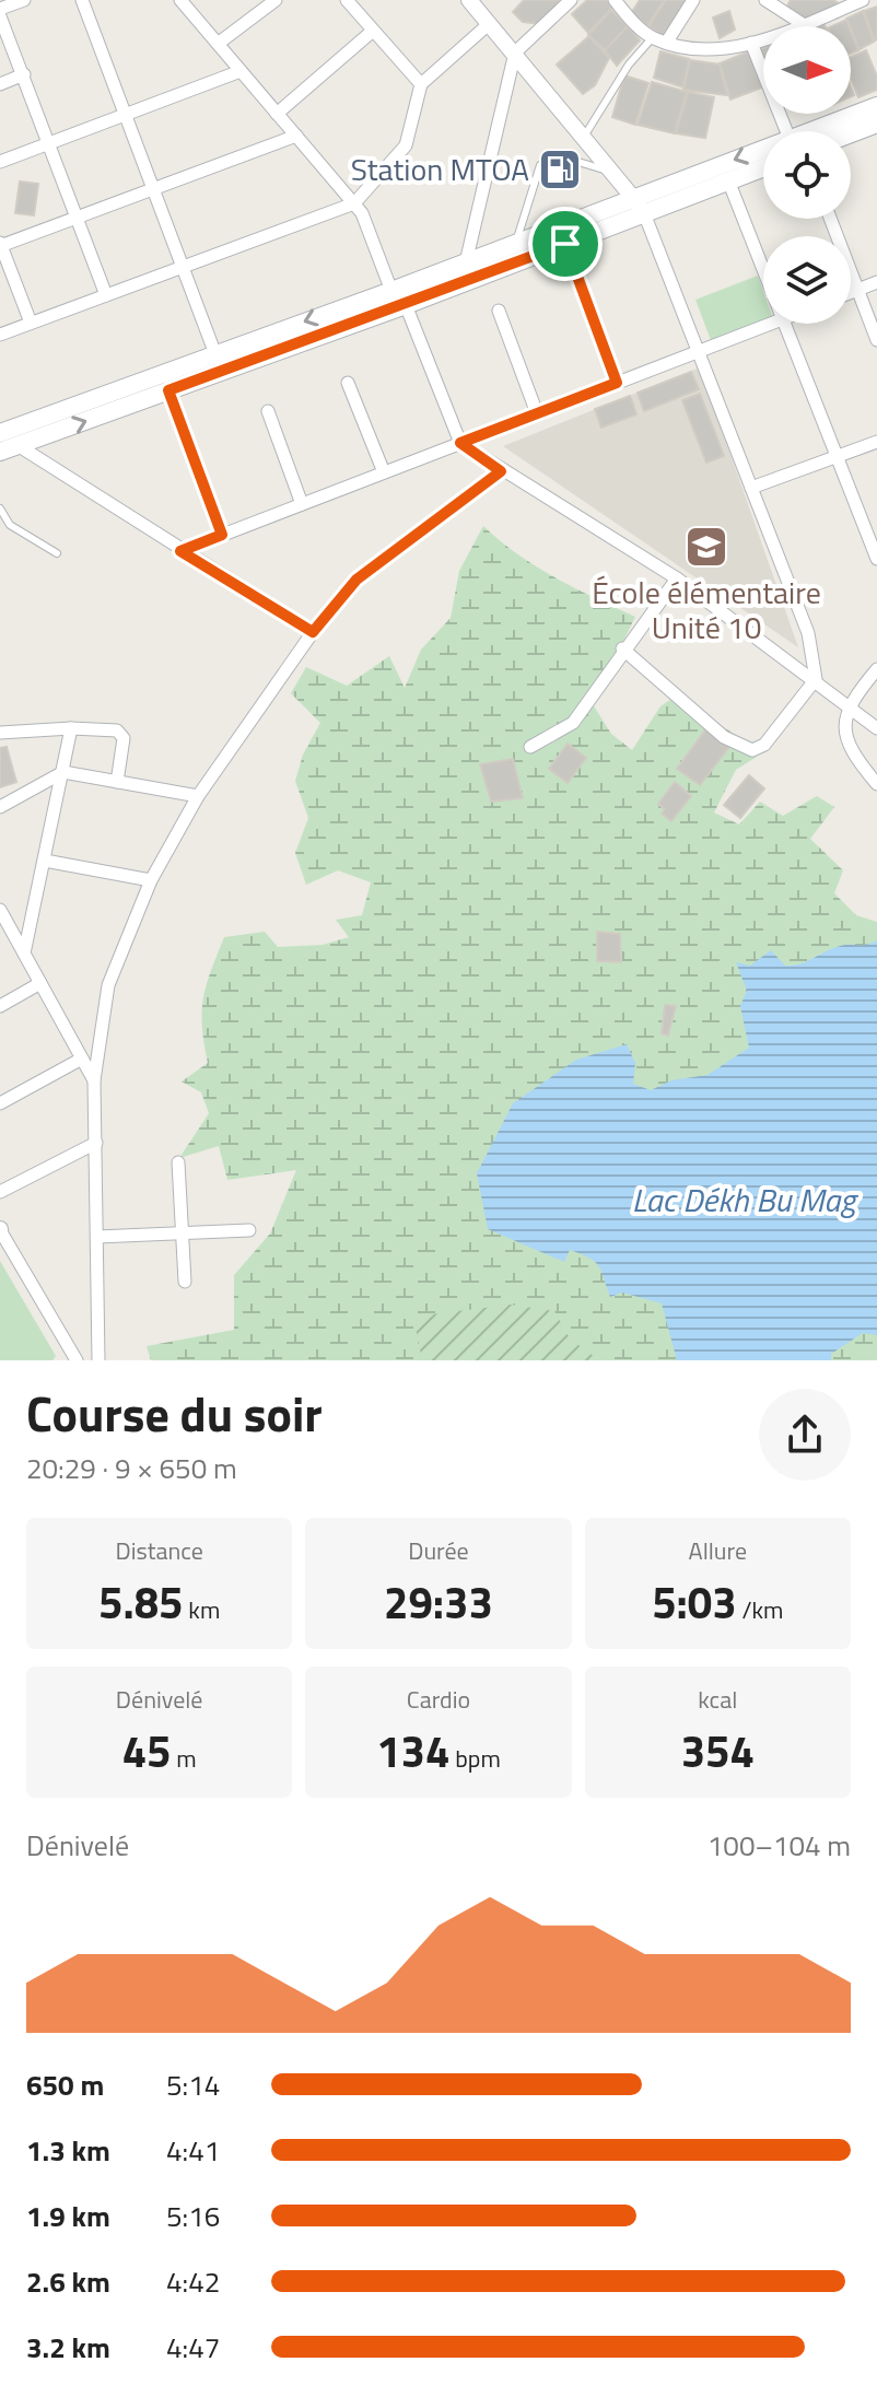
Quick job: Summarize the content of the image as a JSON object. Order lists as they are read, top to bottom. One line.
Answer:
{"water":["Lac Dékh Bu Mag"],"places":{"fuel station":["Station MTOA"],"school or university":["École élémentaire Unité 10"]},"north":"right","page":{"heading":["Course du soir","20:29 · 9 × 650 m"],"stats":[["Distance","5.85 km"],["Durée","29:33"],["Allure","5:03 /km"],["Dénivelé","45 m"],["Cardio","134 bpm"],["kcal","354"]],"chart":["Dénivelé","100–104 m"],"list":[{"name":"650 m","note":"5:14"},{"name":"1.3 km","note":"4:41"},{"name":"1.9 km","note":"5:16"},{"name":"2.6 km","note":"4:42"},{"name":"3.2 km","note":"4:47"}]}}
